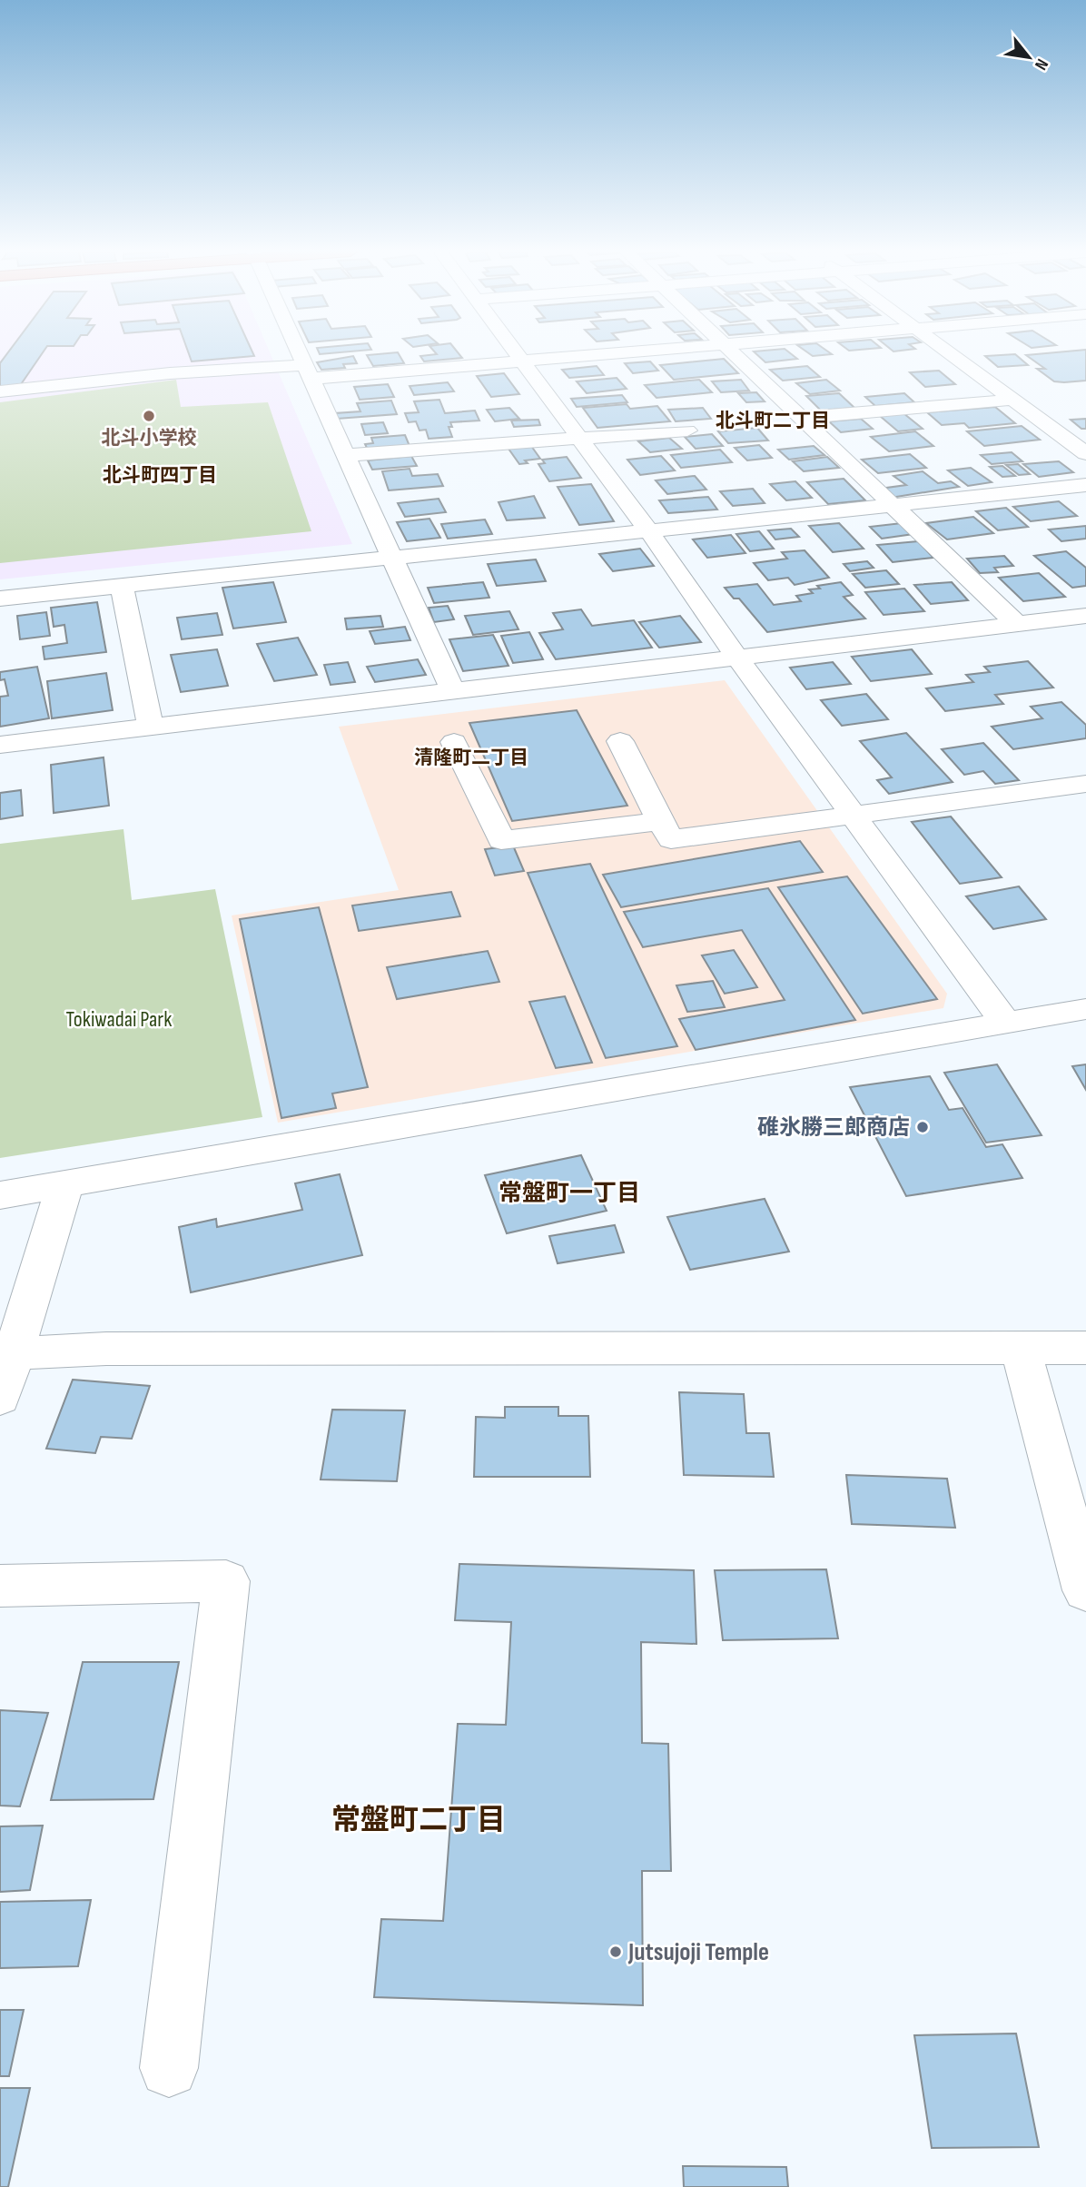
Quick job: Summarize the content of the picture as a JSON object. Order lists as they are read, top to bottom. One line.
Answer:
{"districts":["北斗町二丁目","北斗町四丁目","清隆町二丁目","常盤町一丁目","常盤町二丁目"],"parks":["Tokiwadai Park"],"places":["北斗小学校","碓氷勝三郎商店","Jutsujoji Temple"],"north":"bottom right"}
